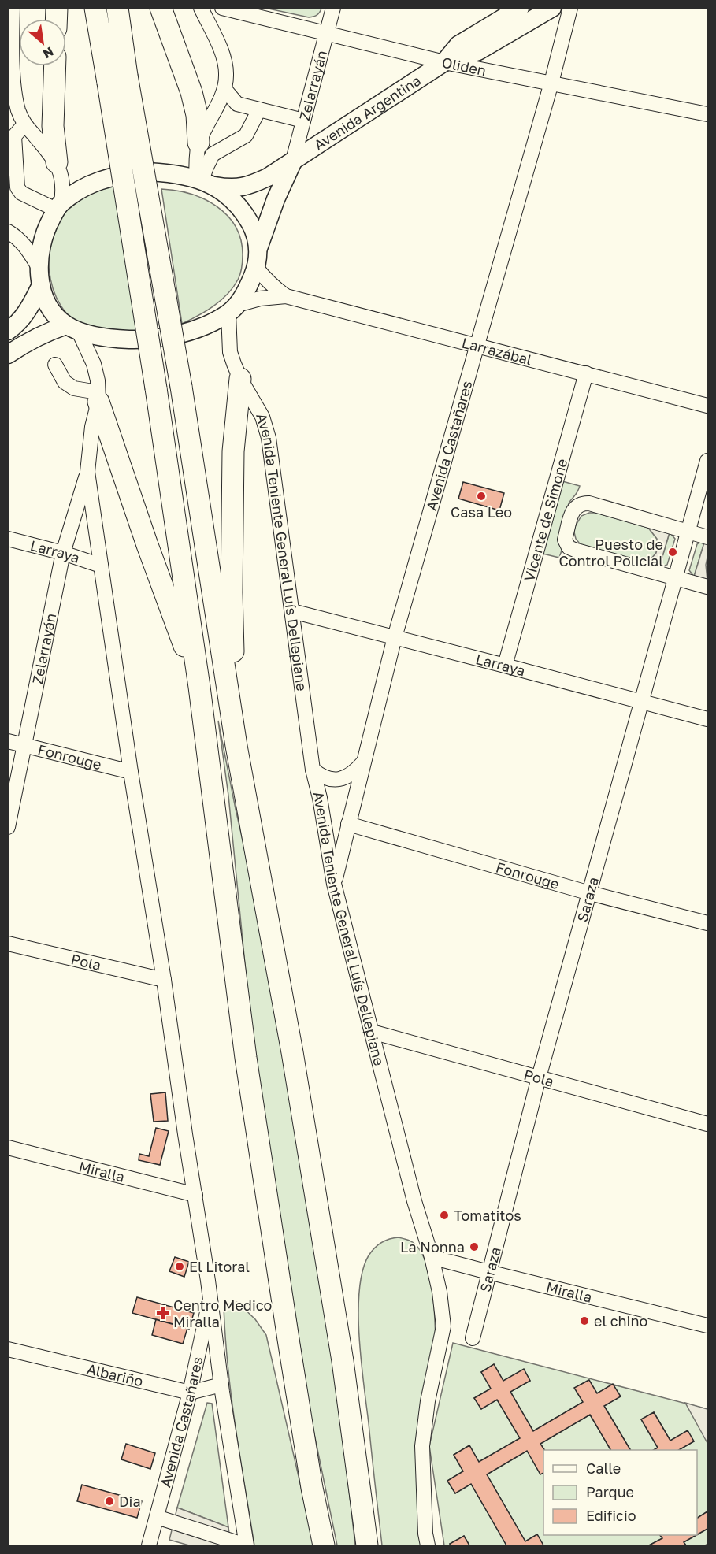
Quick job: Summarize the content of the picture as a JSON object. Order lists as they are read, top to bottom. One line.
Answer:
{"streets":{"main road":["Avenida Argentina"],"street":["Oliden","Zelarrayán","Larrazábal","Avenida Castañares","Vicente de Simone","Larraya","Avenida Teniente General Luís Dellepiane","Fonrouge","Saraza","Pola","Miralla","Albariño"]},"crossings":[["Oliden","Zelarrayán"],["Oliden","Avenida Argentina"],["Oliden","Avenida Castañares"],["Zelarrayán","Avenida Argentina"],["Zelarrayán","Larraya"],["Zelarrayán","Fonrouge"],["Larrazábal","Avenida Castañares"],["Larrazábal","Vicente de Simone"],["Larrazábal","Avenida Teniente General Luís Dellepiane"],["Avenida Castañares","Larraya"],["Avenida Castañares","Avenida Teniente General Luís Dellepiane"],["Avenida Castañares","Fonrouge"],["Avenida Castañares","Albariño"],["Vicente de Simone","Larraya"],["Vicente de Simone","Saraza"],["Larraya","Avenida Teniente General Luís Dellepiane"],["Larraya","Saraza"],["Avenida Teniente General Luís Dellepiane","Pola"],["Avenida Teniente General Luís Dellepiane","Miralla"],["Fonrouge","Saraza"],["Saraza","Pola"],["Saraza","Miralla"]],"places":{"other":["Casa Leo","Puesto de Control Policial","Tomatitos","La Nonna","El Litoral","el chino","Dia"],"health":["Centro Medico Miralla"]},"legend":["Calle","Parque","Edificio"],"north":"bottom right"}
